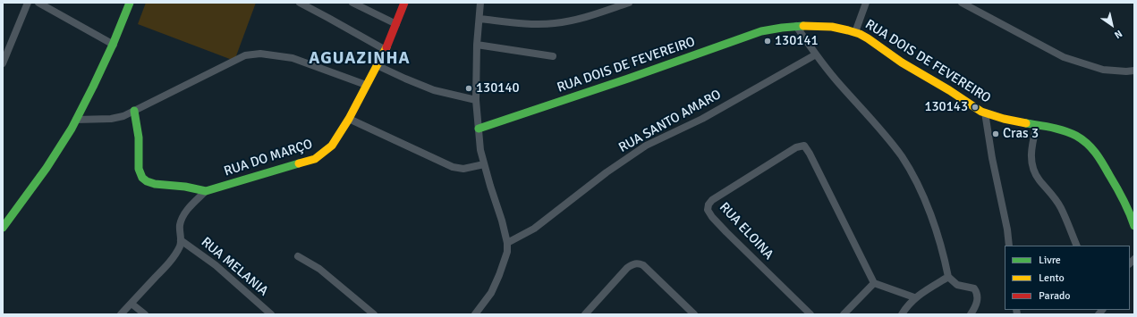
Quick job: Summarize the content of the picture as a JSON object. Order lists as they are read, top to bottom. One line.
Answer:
{"streets":{"street":["RUA DOIS DE FEVEREIRO","RUA SANTO AMARO","RUA DO MARÇO","RUA ELOINA","RUA MELANIA"]},"districts":["AGUAZINHA"],"places":["130141","130140","130143","Cras 3"],"legend":["Livre","Lento","Parado"],"north":"bottom right"}
